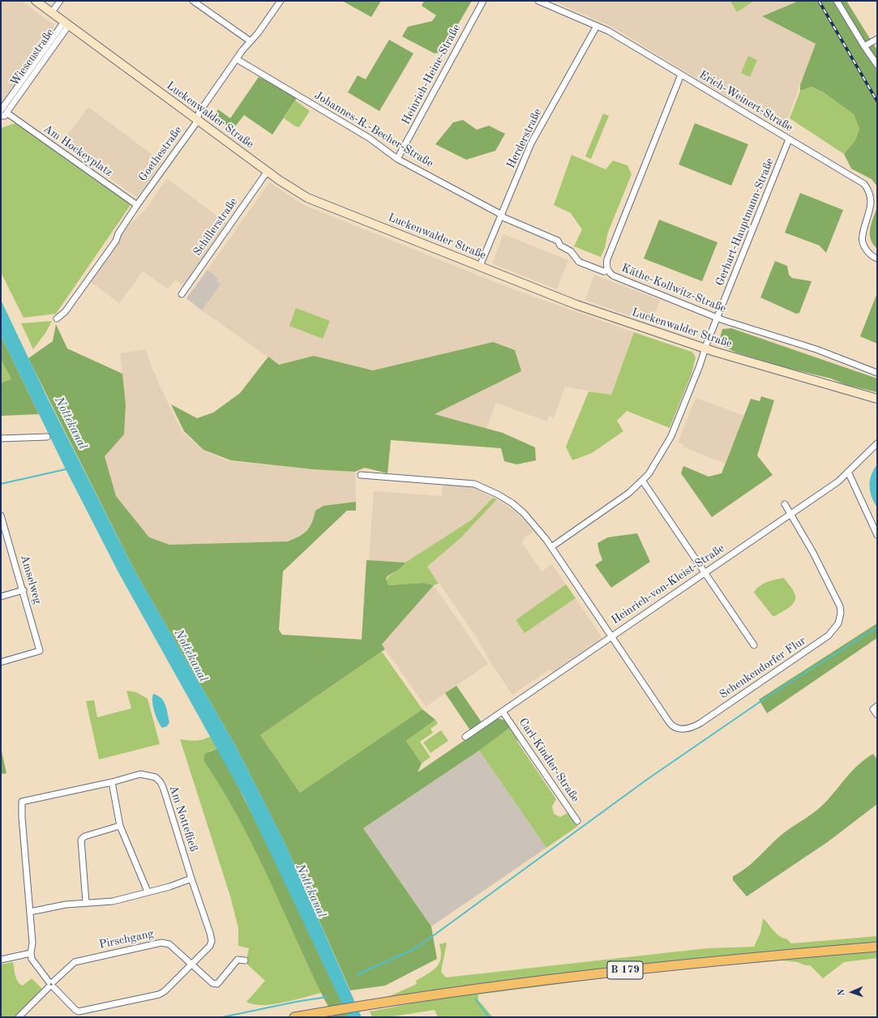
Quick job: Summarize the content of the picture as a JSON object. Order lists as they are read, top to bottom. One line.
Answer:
{"streets":{"main road":["Luckenwalder Straße","B 179"],"street":["Wiesenstraße","Heinrich-Heine-Straße","Erich-Weinert-Straße","Johannes-R.-Becher-Straße","Herderstraße","Am Hockeyplatz","Goethestraße","Gerhart-Hauptmann-Straße","Schillerstraße","Käthe-Kollwitz-Straße","Amselweg","Heinrich-von-Kleist-Straße","Schenkendorfer Flur","Carl-Kindler-Straße","Am Nottefließ","Pirschgang"]},"crossings":[["Wiesenstraße","Luckenwalder Straße"],["Wiesenstraße","Am Hockeyplatz"],["Heinrich-Heine-Straße","Johannes-R.-Becher-Straße"],["Erich-Weinert-Straße","Herderstraße"],["Erich-Weinert-Straße","Gerhart-Hauptmann-Straße"],["Erich-Weinert-Straße","Käthe-Kollwitz-Straße"],["Luckenwalder Straße","Herderstraße"],["Luckenwalder Straße","Goethestraße"],["Luckenwalder Straße","Gerhart-Hauptmann-Straße"],["Luckenwalder Straße","Schillerstraße"],["Johannes-R.-Becher-Straße","Herderstraße"],["Johannes-R.-Becher-Straße","Goethestraße"],["Johannes-R.-Becher-Straße","Käthe-Kollwitz-Straße"],["Am Hockeyplatz","Goethestraße"],["Gerhart-Hauptmann-Straße","Käthe-Kollwitz-Straße"],["Heinrich-von-Kleist-Straße","Schenkendorfer Flur"],["Heinrich-von-Kleist-Straße","Carl-Kindler-Straße"],["Am Nottefließ","Pirschgang"]],"water":["Nottekanal"],"north":"left"}
